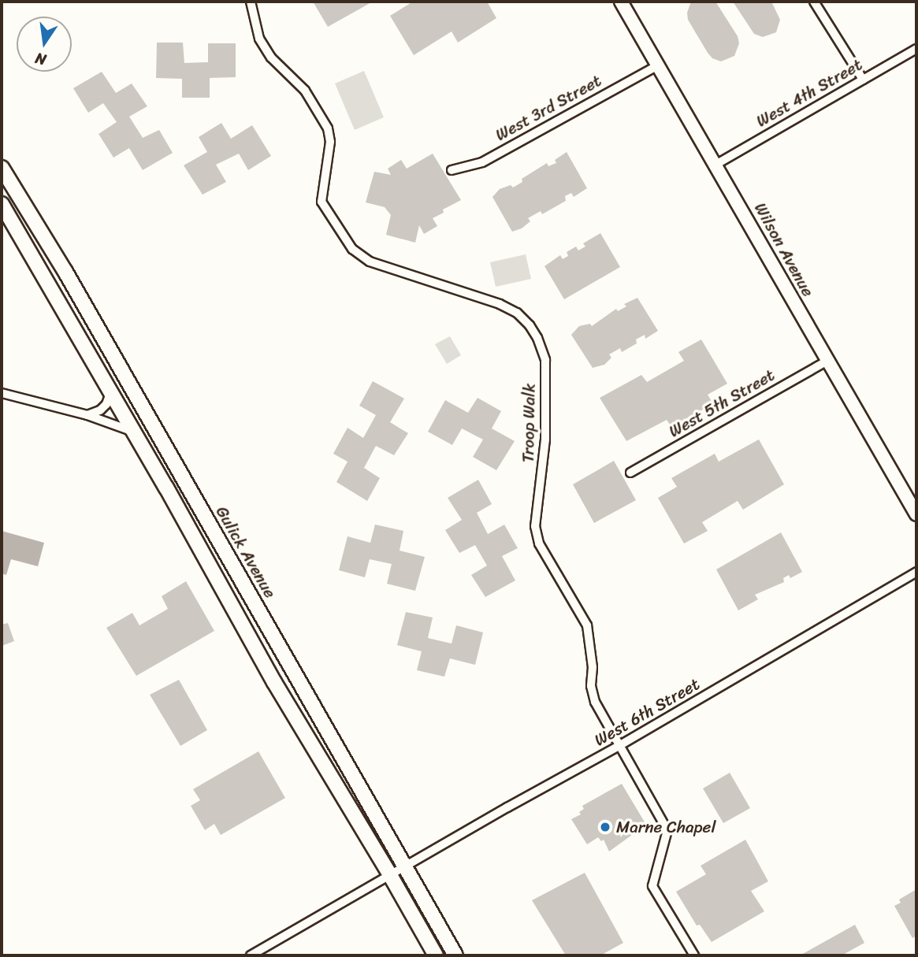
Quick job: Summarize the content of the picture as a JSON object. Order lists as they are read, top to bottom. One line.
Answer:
{"streets":{"main road":["Gulick Avenue"],"street":["West 4th Street","West 3rd Street","Wilson Avenue","West 5th Street","Troop Walk","West 6th Street"]},"crossings":[["West 4th Street","Wilson Avenue"],["West 3rd Street","Wilson Avenue"],["Wilson Avenue","West 5th Street"],["Troop Walk","West 6th Street"],["Gulick Avenue","West 6th Street"]],"places":["Marne Chapel"],"north":"bottom"}
